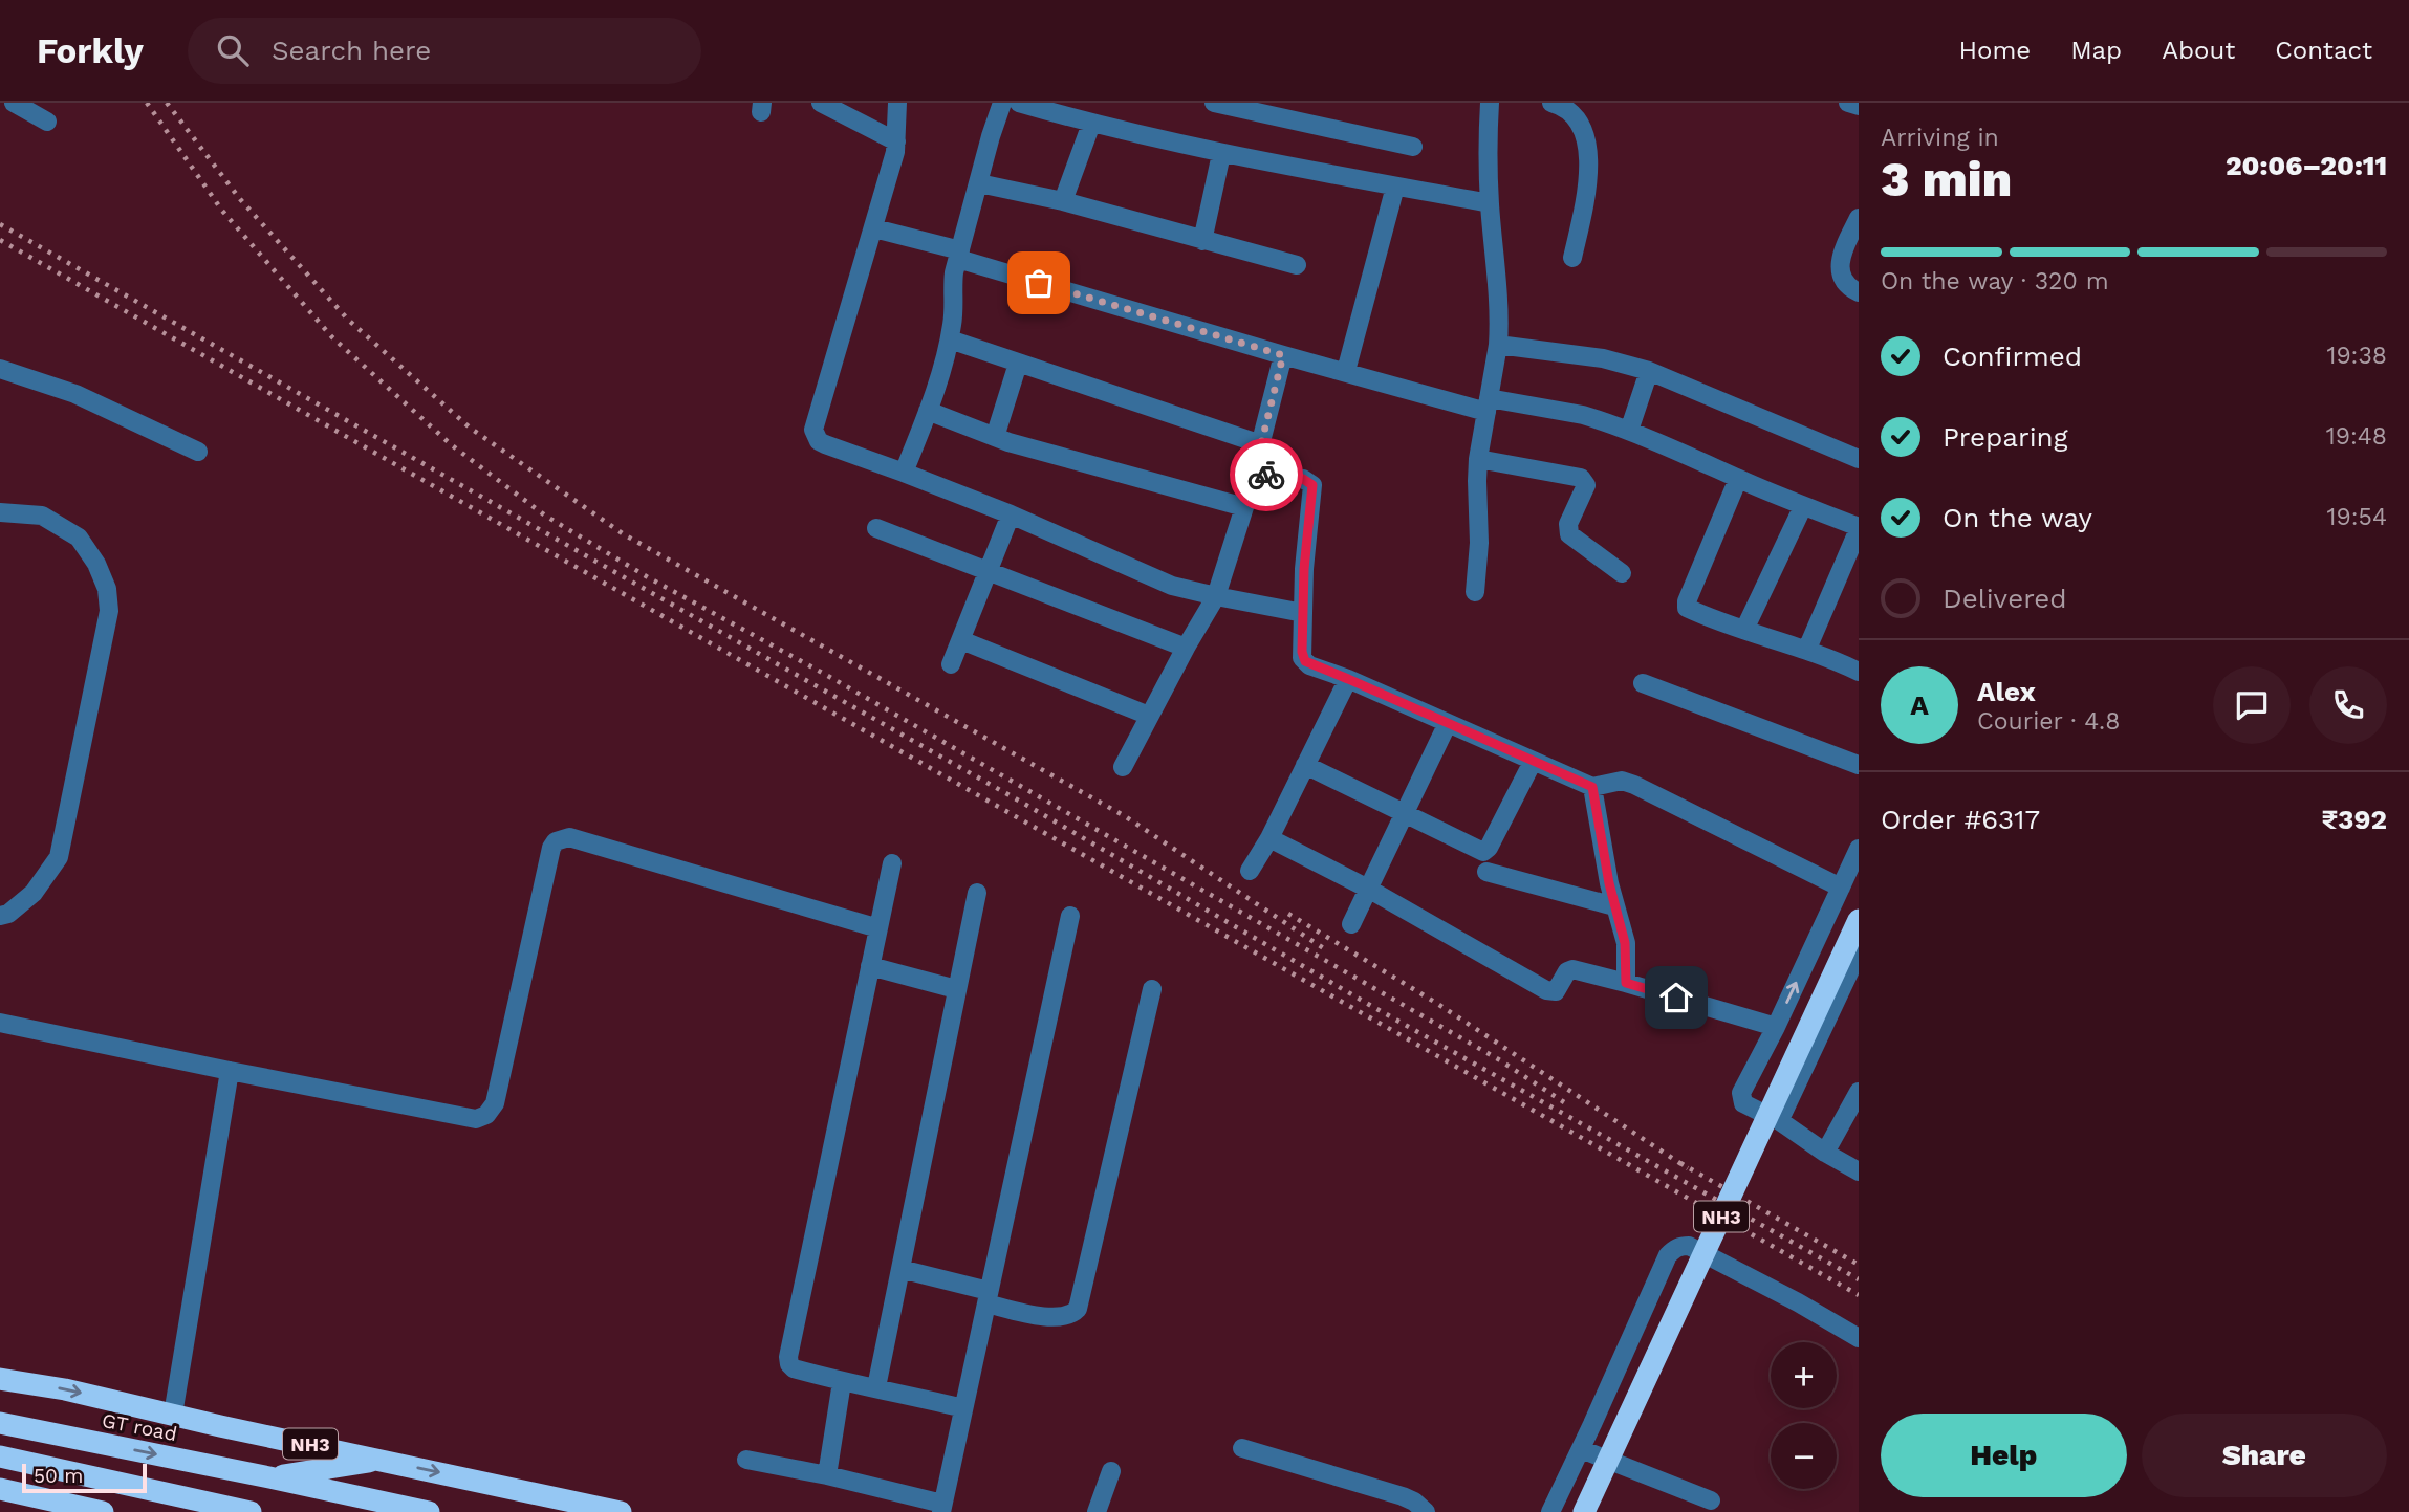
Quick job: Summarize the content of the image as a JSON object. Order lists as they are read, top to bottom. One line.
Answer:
{"streets":{"highway":["NH3","GT road"]},"scale_bar":"50 m","page":{"header":"Forkly","search":"Search here","nav":["Home","Map","About","Contact"],"heading":["3 min","Arriving in","20:06–20:11"],"panel":["Alex","Courier · 4.8","Order #6317","₹392"],"bar":"On the way · 320 m","list":[["Confirmed","19:38"],["Preparing","19:48"],["On the way","19:54"],"Delivered"],"round":"A","map_buttons":["+","−"],"buttons":["Help","Share"],"scale":"50 m"}}
